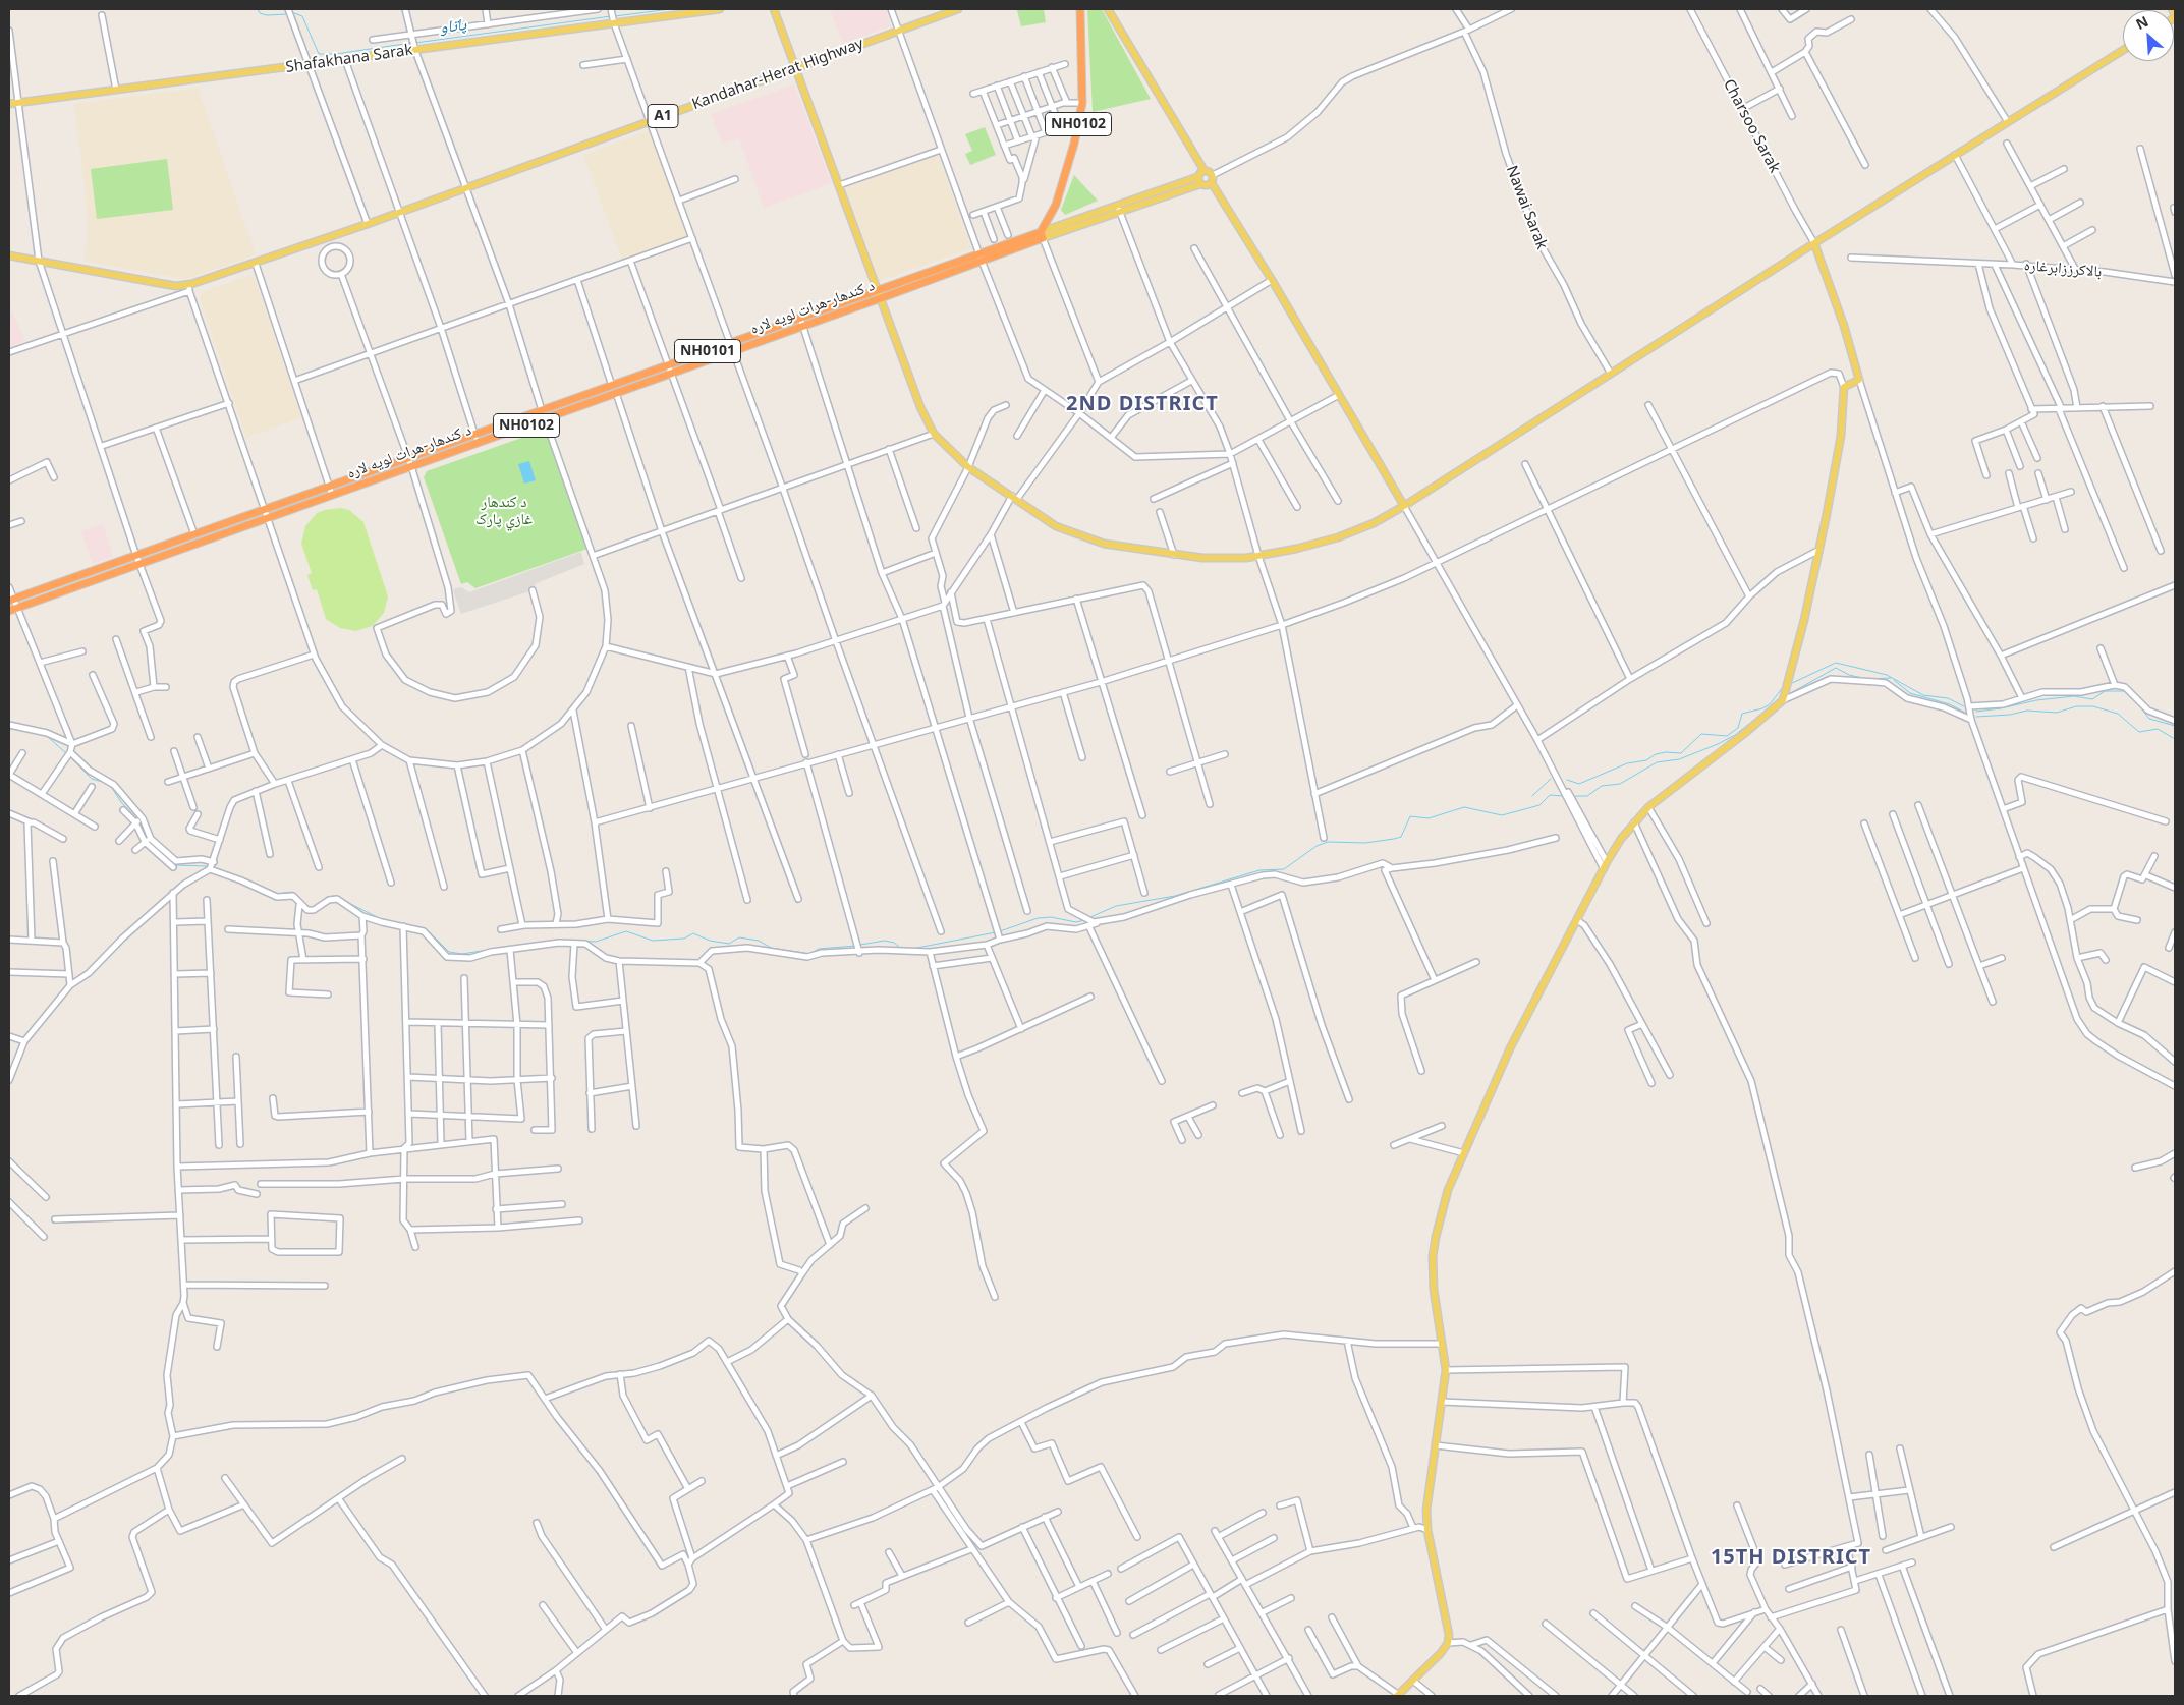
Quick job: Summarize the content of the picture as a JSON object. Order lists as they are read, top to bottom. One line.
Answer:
{"streets":{"highway":["NH0102","د کندهار-هرات لويه لاره","NH0101"],"main road":["Shafakhana Sarak","Kandahar-Herat Highway","A1"],"street":["Charsoo Sarak","Nawai Sarak","بالاکرززابرغاره"]},"crossings":[["NH0102","د کندهار-هرات لويه لاره"]],"districts":["2ND DISTRICT","15TH DISTRICT"],"water":["پاتاو"],"parks":["د کندهار غازي پارک"],"north":"top left"}
